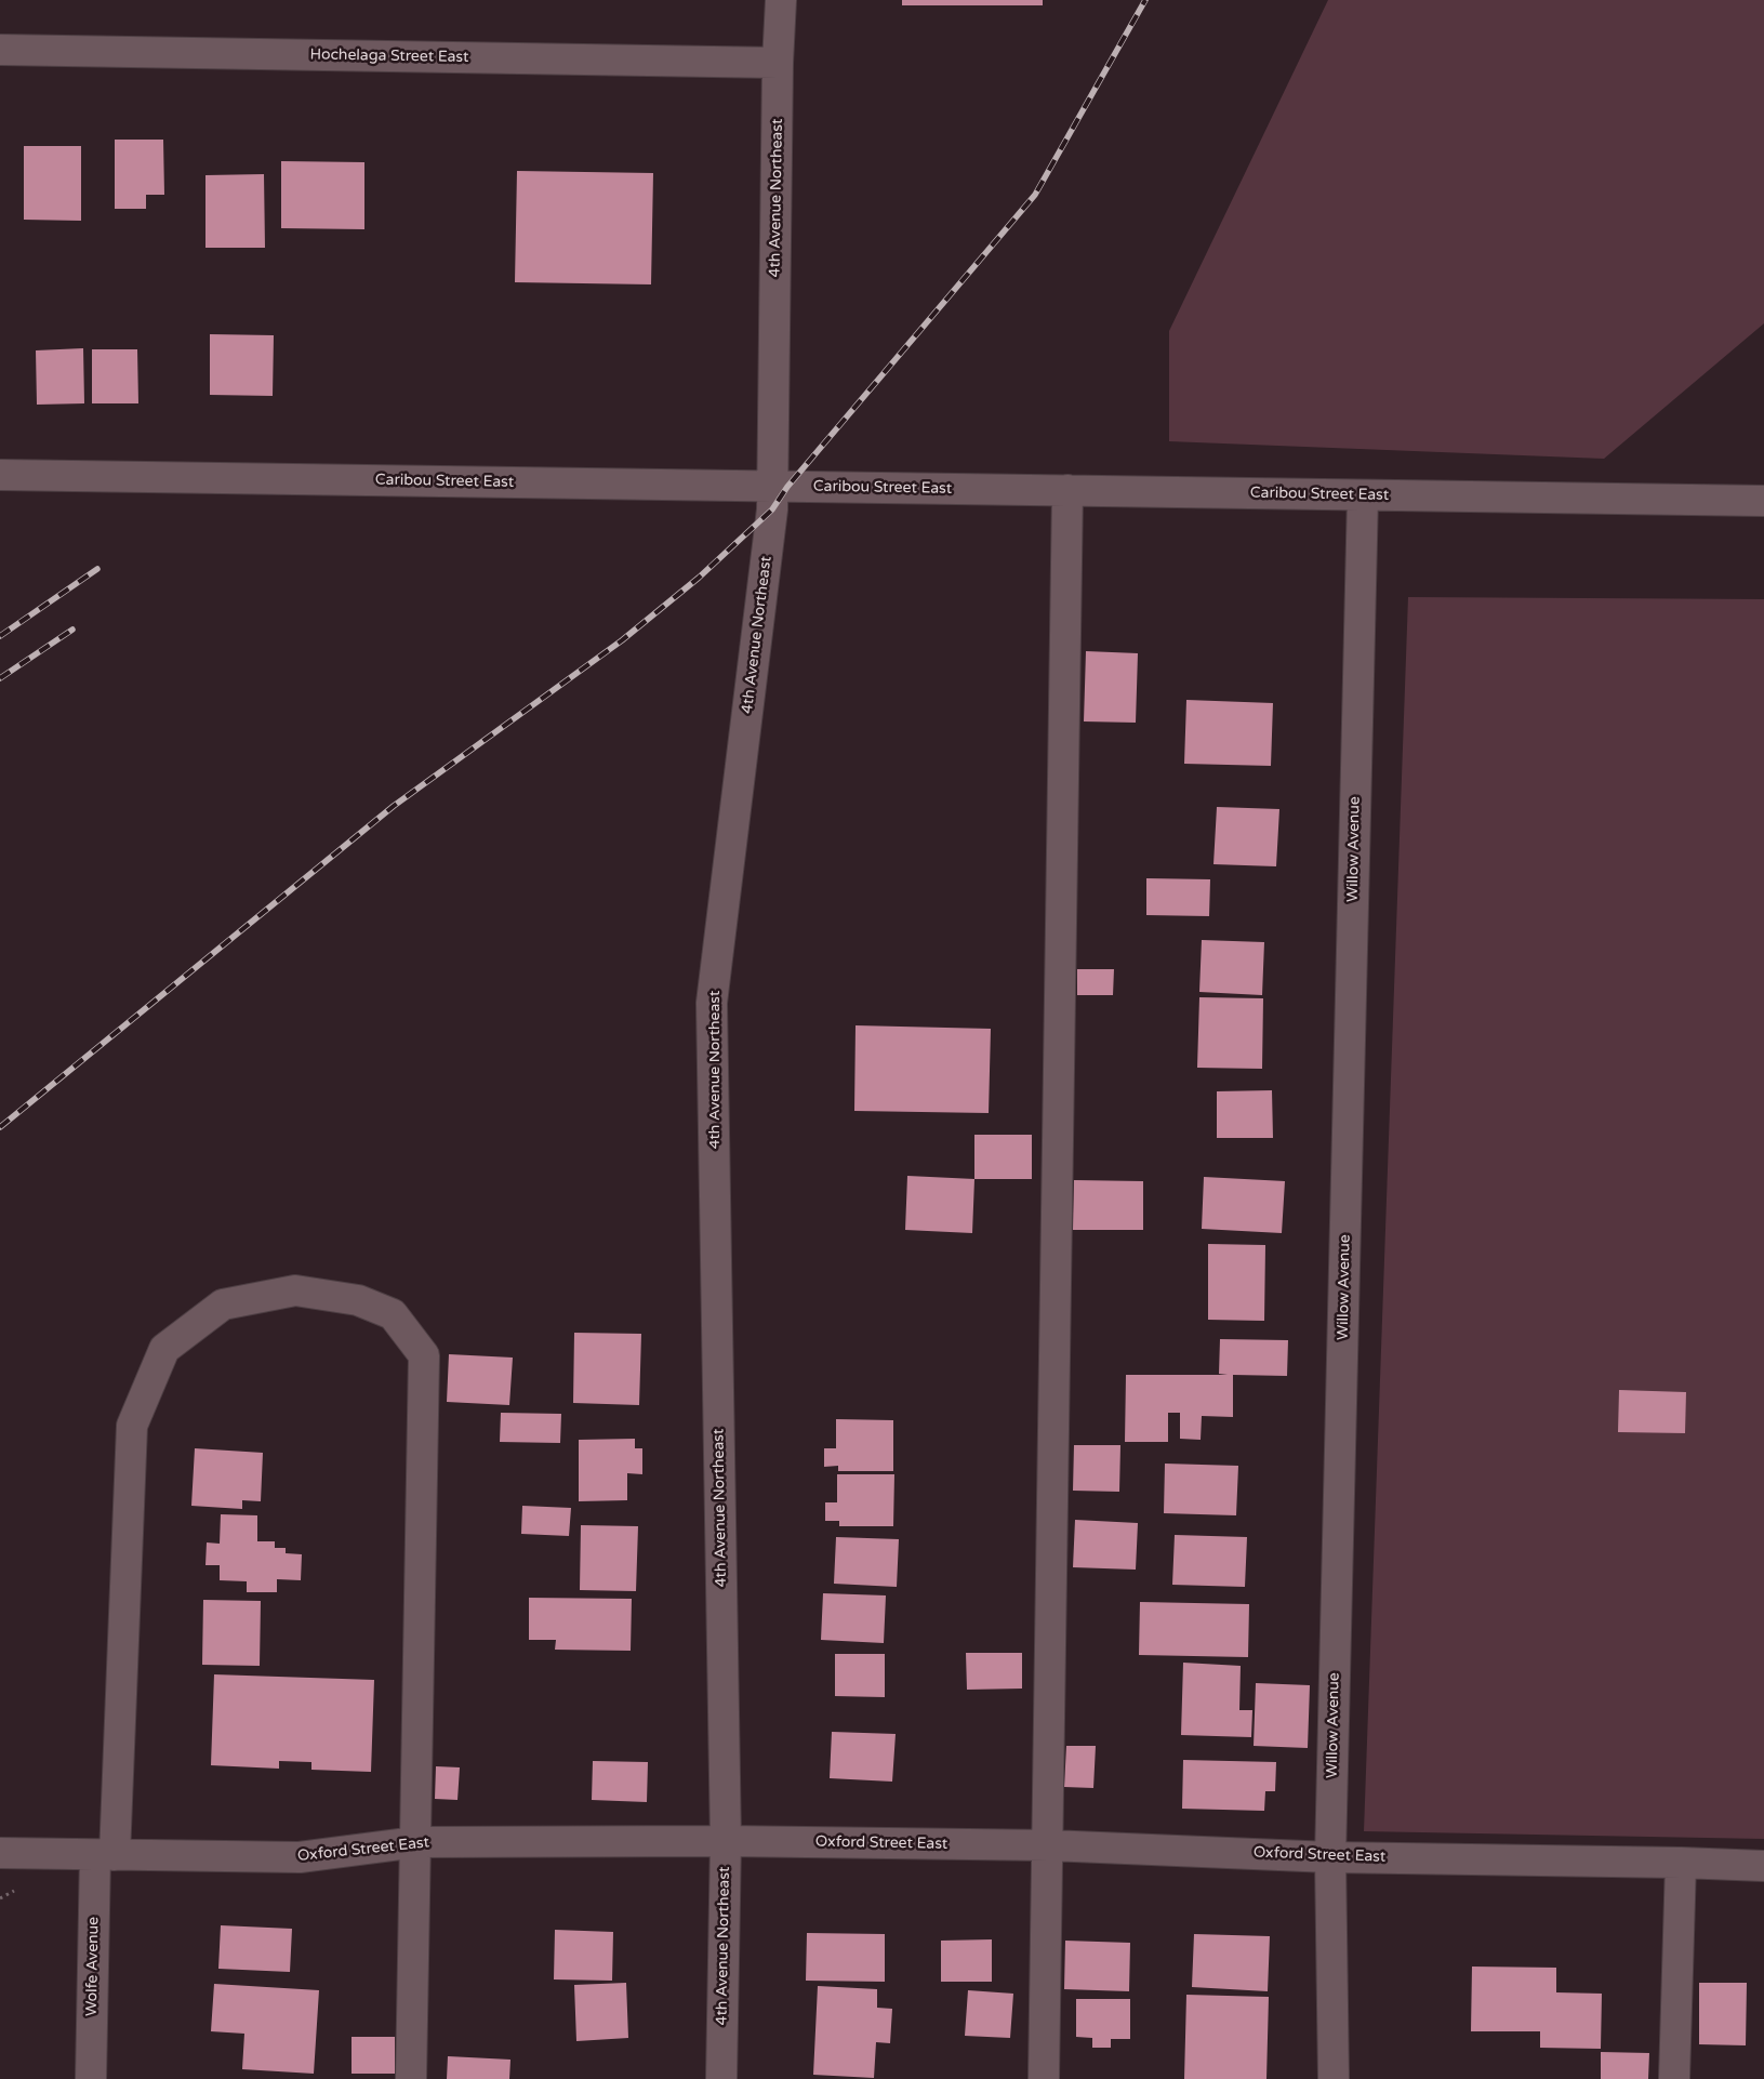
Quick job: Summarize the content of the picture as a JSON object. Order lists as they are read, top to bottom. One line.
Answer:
{"streets":{"street":["Hochelaga Street East","4th Avenue Northeast","Caribou Street East","Willow Avenue","Oxford Street East","Wolfe Avenue"]},"crossings":[["Hochelaga Street East","4th Avenue Northeast"],["4th Avenue Northeast","Caribou Street East"],["4th Avenue Northeast","Oxford Street East"],["Caribou Street East","Willow Avenue"],["Willow Avenue","Oxford Street East"],["Oxford Street East","Wolfe Avenue"]]}
